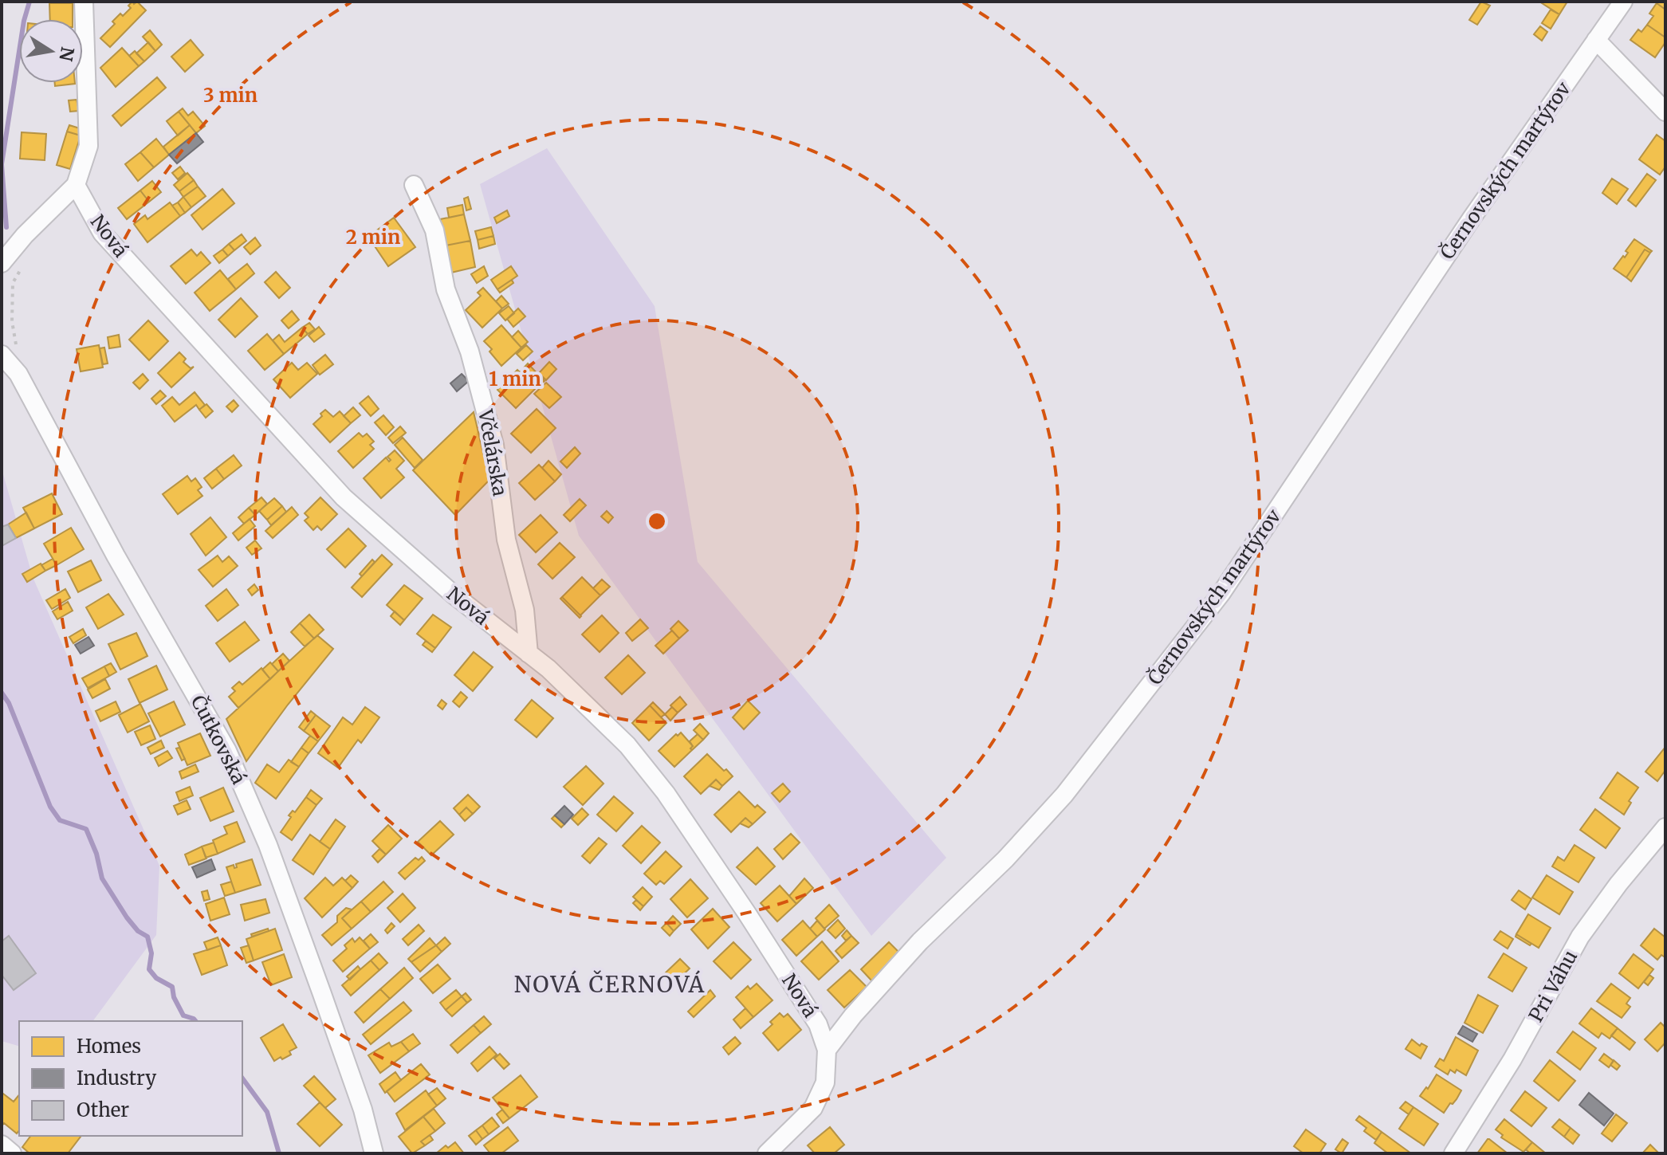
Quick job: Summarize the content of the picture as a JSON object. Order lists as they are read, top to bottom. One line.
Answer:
{"streets":{"street":["Černovských martýrov","Nová","Včelárska","Čutkovská","Pri Váhu"]},"crossings":[["Černovských martýrov","Nová"],["Nová","Včelárska"]],"districts":["NOVÁ ČERNOVÁ"],"legend":["Homes","Industry","Other"],"north":"right","rings":["3 min","2 min","1 min"]}
